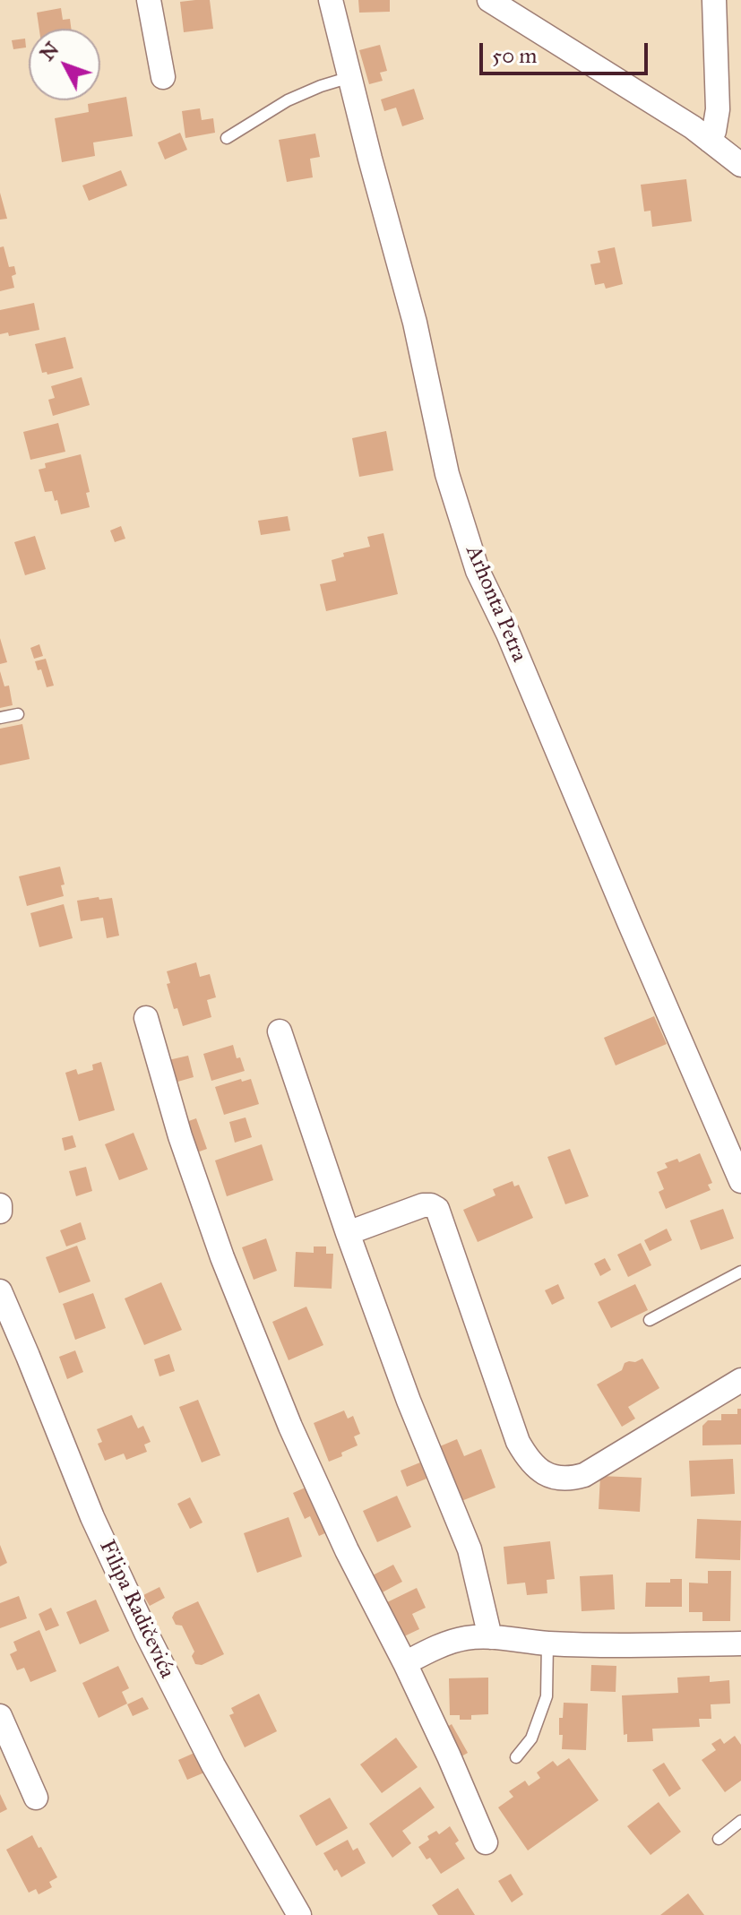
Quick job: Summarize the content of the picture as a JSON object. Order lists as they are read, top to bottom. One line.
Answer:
{"streets":{"street":["Arhonta Petra","Filipa Radičevića"]},"scale_bar":"50 m","north":"top left"}
